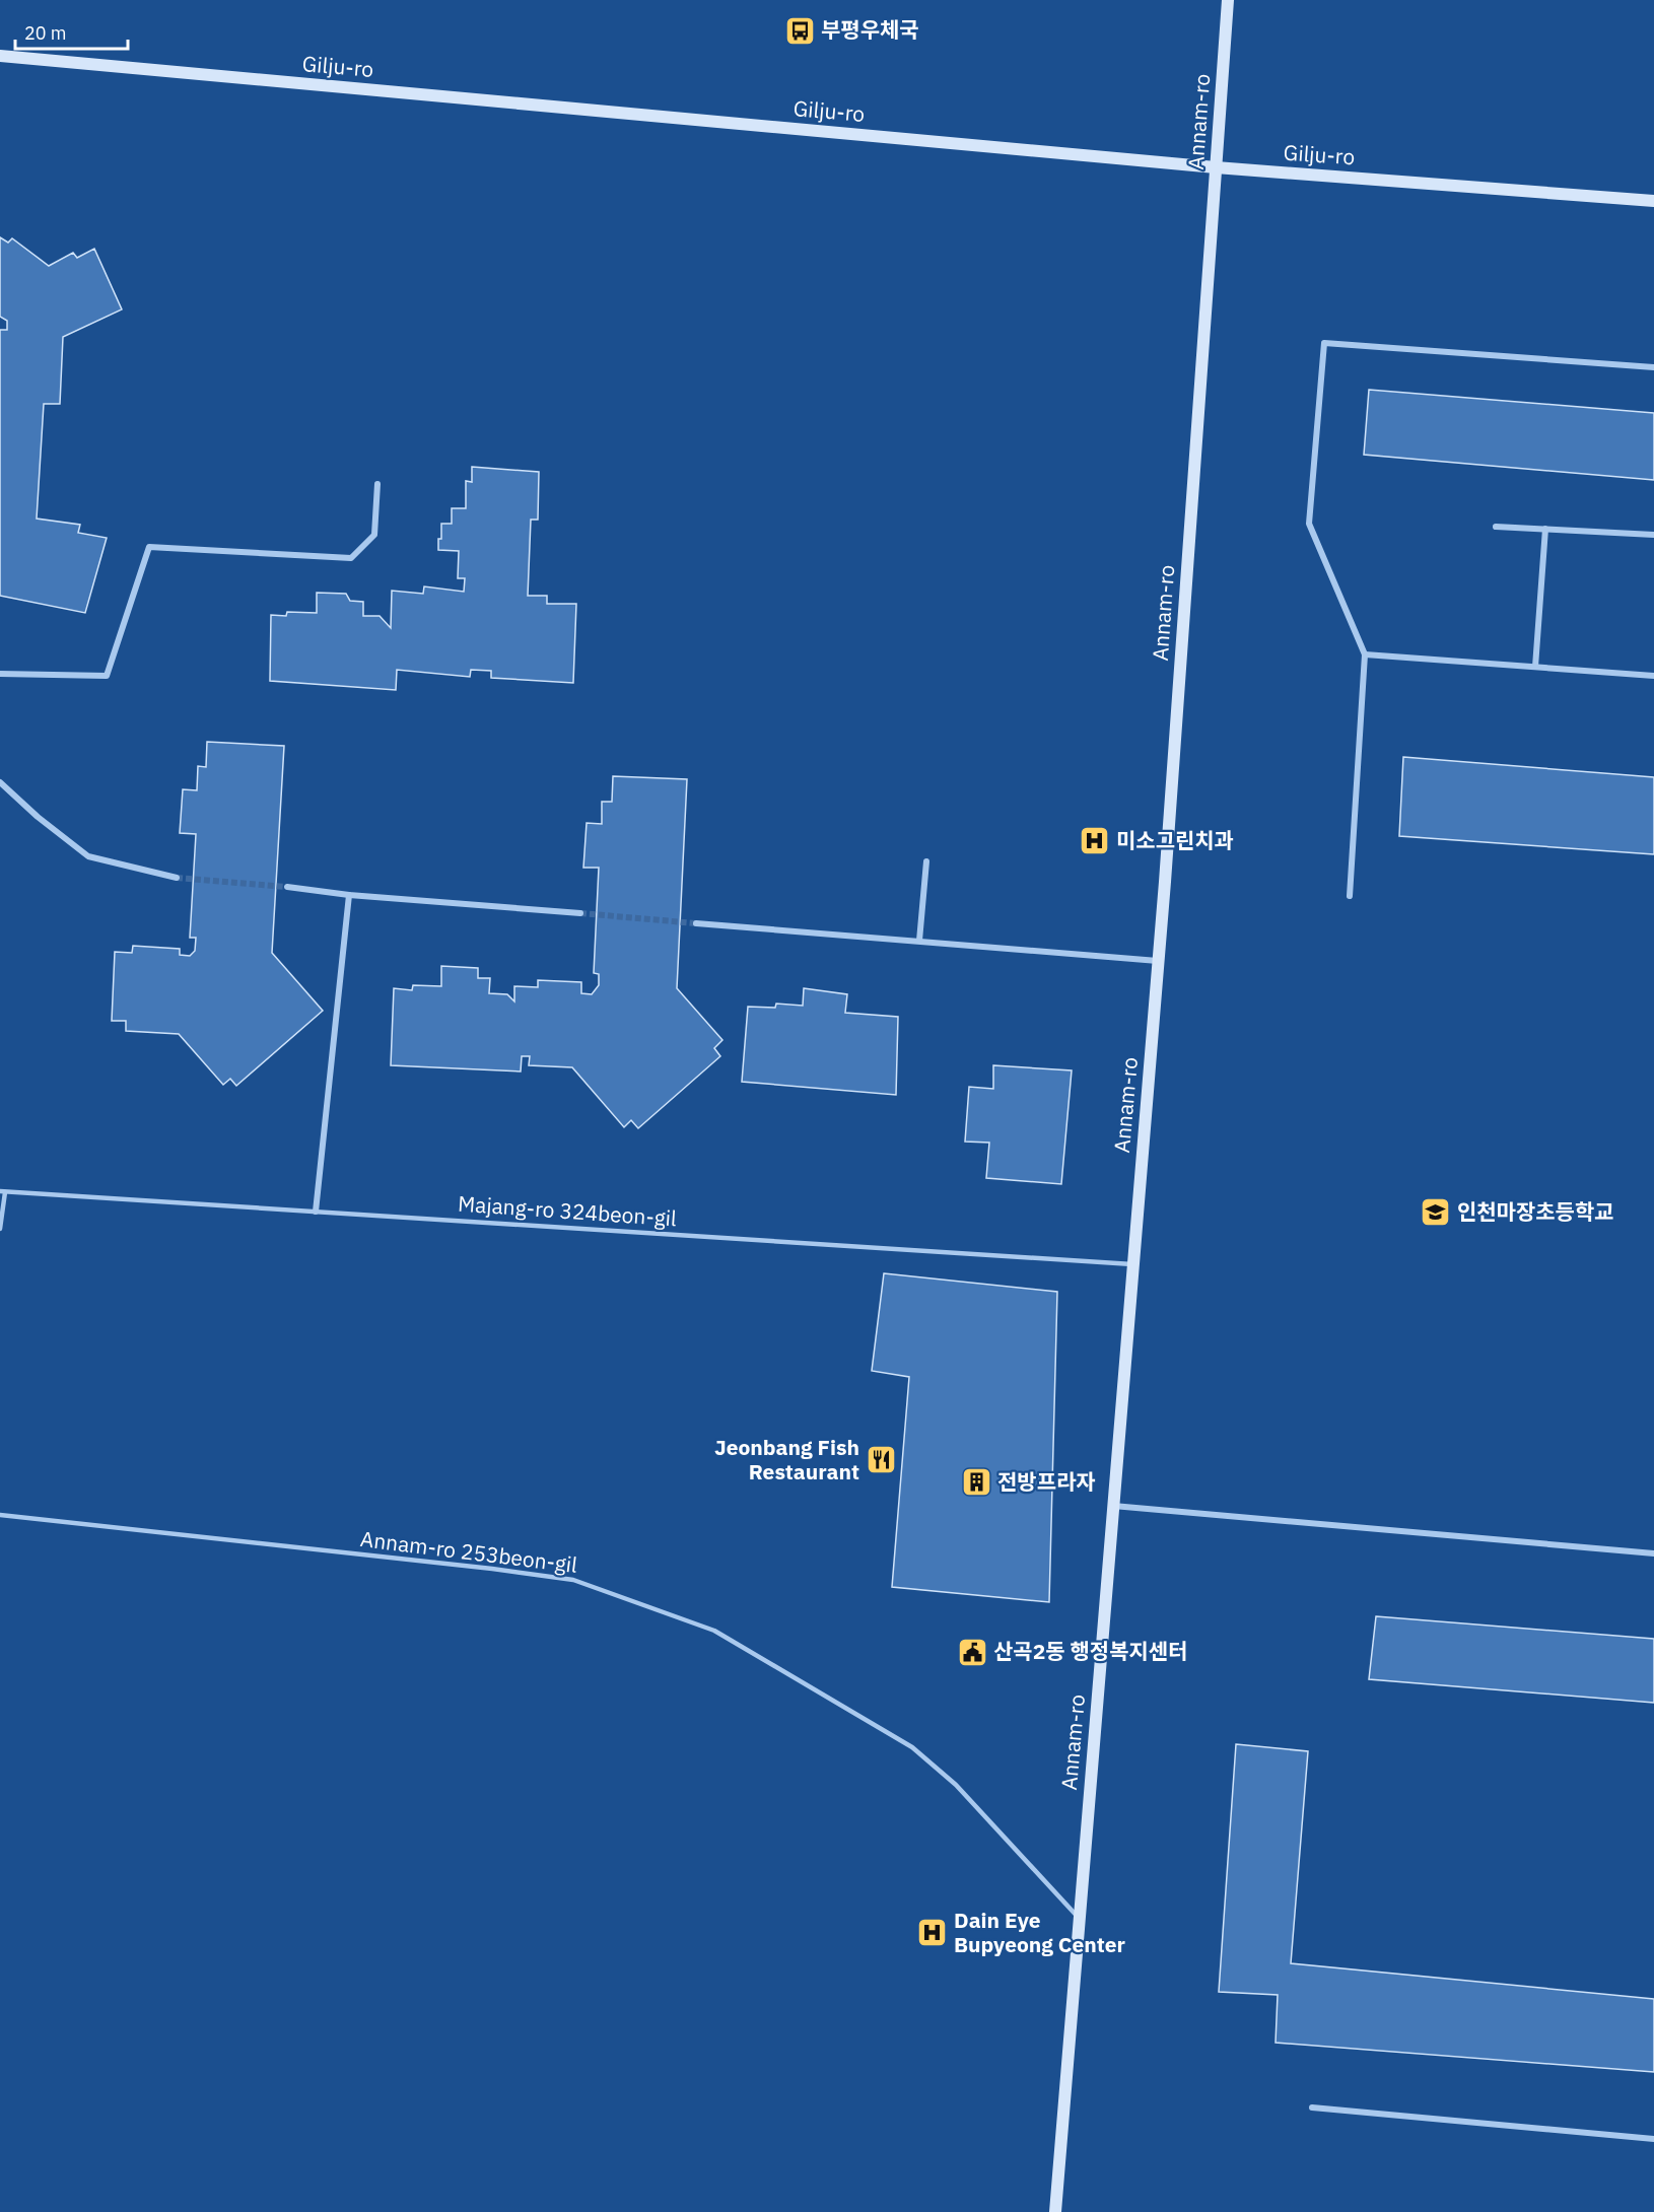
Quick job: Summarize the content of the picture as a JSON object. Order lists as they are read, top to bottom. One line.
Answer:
{"streets":{"main road":["Gilju-ro","Annam-ro"],"lane":["Majang-ro 324beon-gil","Annam-ro 253beon-gil"]},"crossings":[["Gilju-ro","Annam-ro"],["Annam-ro","Majang-ro 324beon-gil"],["Annam-ro","Annam-ro 253beon-gil"]],"places":{"bus stop":["부평우체국"],"hospital":["미소그린치과","Dain Eye Bupyeong Center"],"school or university":["인천마장초등학교"],"restaurant":["Jeonbang Fish Restaurant"],"building":["전방프라자"],"public building":["산곡2동 행정복지센터"]},"scale_bar":"20 m"}
